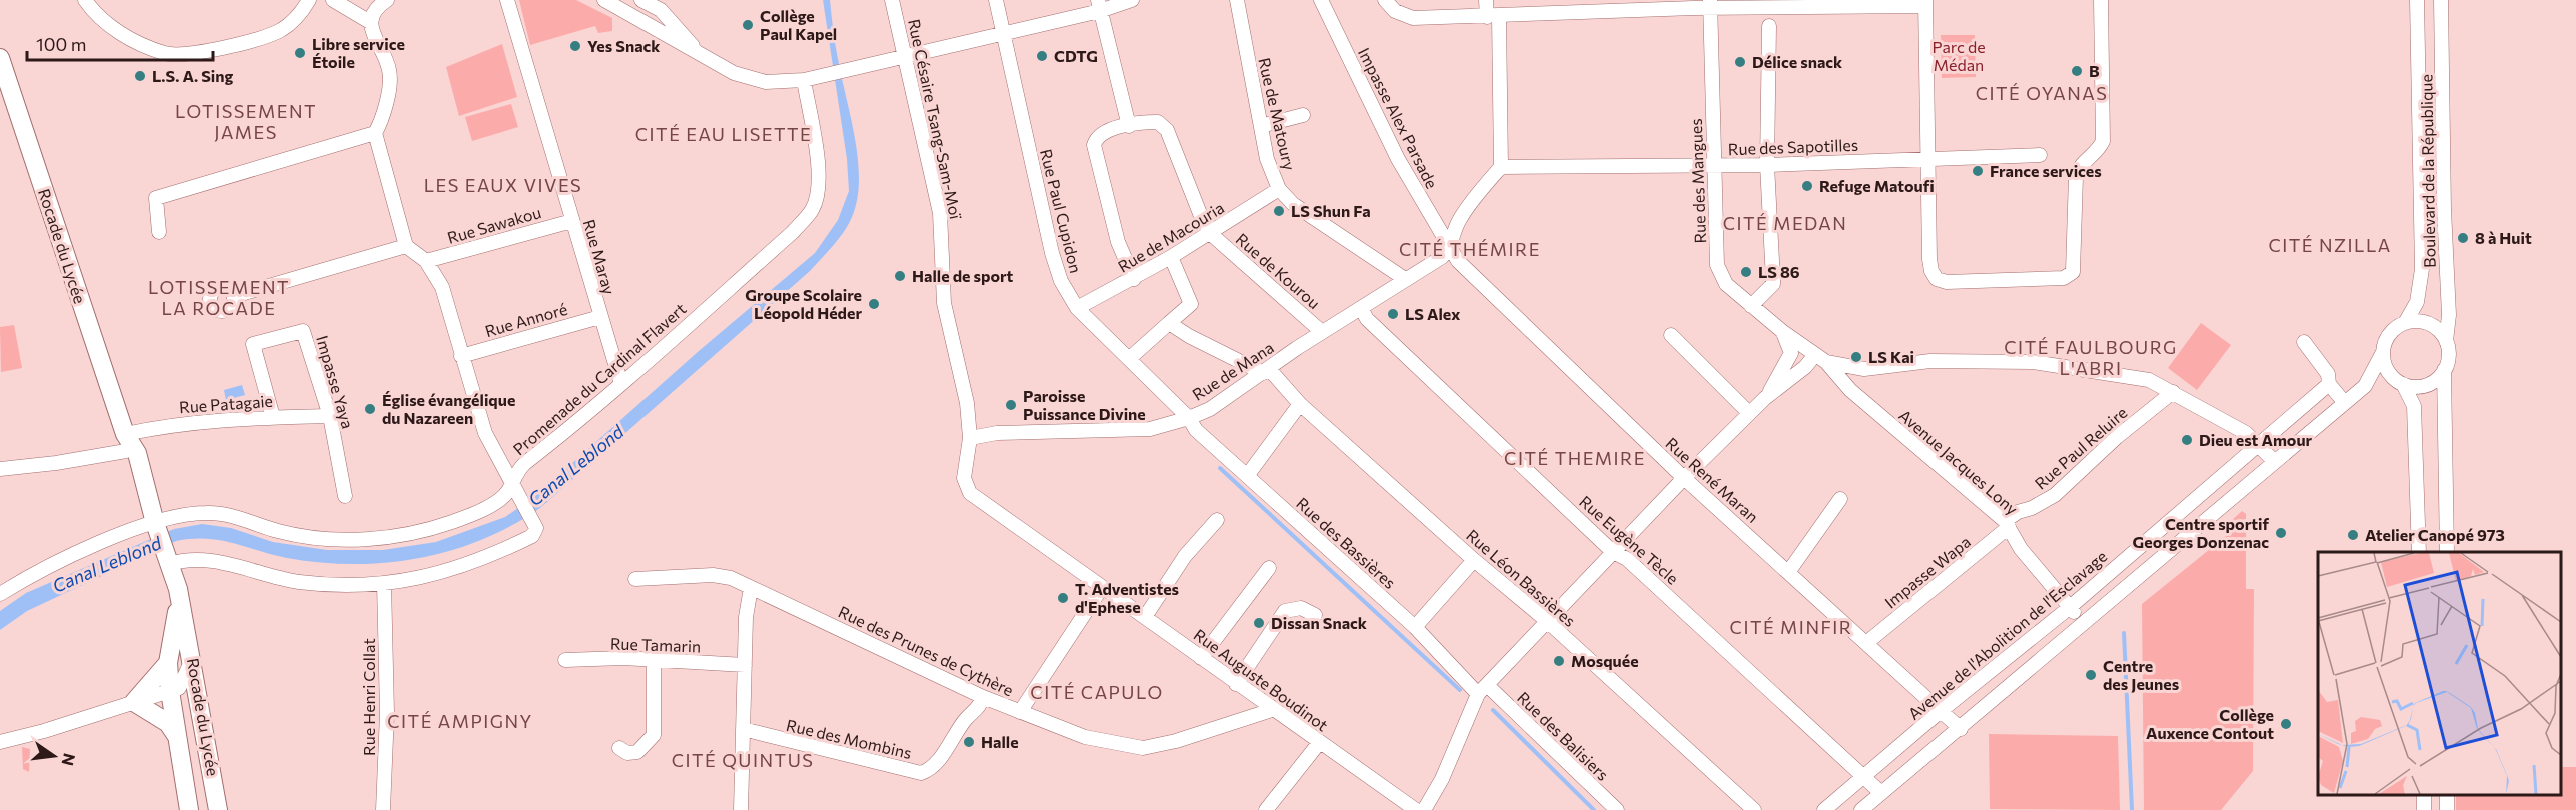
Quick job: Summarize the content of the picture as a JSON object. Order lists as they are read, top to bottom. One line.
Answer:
{"streets":{"main road":["Rocade du Lycée"],"street":["Rue de Matoury","Impasse Alex Parsade","Rue Césaire Tsang-Sam-Moï","Rue des Sapotilles","Boulevard de la République","Rue des Mangues","Rue Paul Cupidon","Rue Sawakou","Rue de Macouria","Rue Maray","Rue de Kourou","Rue Annoré","Rue de Mana","Promenade du Cardinal Flavert","Impasse Yaya","Rue Patagaie","Rue Paul Reluire","Avenue Jacques Lony","Rue René Maran","Rue Eugène Tècle","Rue des Bassières","Impasse Wapa","Rue Léon Bassières","Avenue de l'Abolition de l'Esclavage","Rue Tamarin","Rue des Prunes de Cythère","Rue Auguste Boudinot","Rue Henri Collat","Rue des Balisiers","Rue des Mombins"]},"crossings":[["Rue de Matoury","Rue de Macouria"],["Rue de Matoury","Rue de Mana"],["Impasse Alex Parsade","Rue de Mana"],["Impasse Alex Parsade","Rue René Maran"],["Rue Césaire Tsang-Sam-Moï","Rue de Mana"],["Rue Césaire Tsang-Sam-Moï","Rue Auguste Boudinot"],["Rue des Sapotilles","Rue des Mangues"],["Rue des Mangues","Avenue Jacques Lony"],["Rue Paul Cupidon","Rue de Macouria"],["Rue Paul Cupidon","Rue de Mana"],["Rue Paul Cupidon","Rue des Bassières"],["Rue Sawakou","Rue Maray"],["Rue de Macouria","Rue de Kourou"],["Rocade du Lycée","Promenade du Cardinal Flavert"],["Rocade du Lycée","Rue Patagaie"],["Rue Maray","Rue Annoré"],["Rue Maray","Promenade du Cardinal Flavert"],["Rue de Kourou","Rue de Mana"],["Rue de Mana","Rue René Maran"],["Rue de Mana","Rue Eugène Tècle"],["Rue de Mana","Rue des Bassières"],["Rue de Mana","Rue Léon Bassières"],["Impasse Yaya","Rue Patagaie"],["Rue Paul Reluire","Avenue Jacques Lony"],["Rue Paul Reluire","Impasse Wapa"],["Avenue Jacques Lony","Impasse Wapa"],["Avenue Jacques Lony","Avenue de l'Abolition de l'Esclavage"],["Rue René Maran","Impasse Wapa"],["Rue René Maran","Avenue de l'Abolition de l'Esclavage"],["Rue Eugène Tècle","Avenue de l'Abolition de l'Esclavage"],["Rue des Bassières","Rue des Balisiers"],["Rue des Prunes de Cythère","Rue Auguste Boudinot"],["Rue des Prunes de Cythère","Rue des Mombins"]],"districts":["CITÉ OYANAS","LOTISSEMENT JAMES","CITÉ EAU LISETTE","LES EAUX VIVES","CITÉ MEDAN","CITÉ NZILLA","CITÉ THÉMIRE","LOTISSEMENT LA ROCADE","CITÉ FAULBOURG L'ABRI","CITÉ THEMIRE","CITÉ MINFIR","CITÉ CAPULO","CITÉ AMPIGNY","CITÉ QUINTUS"],"water":["Canal Leblond"],"parks":["Parc de Médan"],"places":["Collège Paul Kapel","Yes Snack","Libre service Étoile","CDTG","Délice snack","B","L.S. A. Sing","France services","Refuge Matoufi","LS Shun Fa","8 à Huit","LS 86","Halle de sport","Groupe Scolaire Léopold Héder","LS Alex","LS Kai","Paroisse Puissance Divine","Église évangélique du Nazareen","Dieu est Amour","Centre sportif Georges Donzenac","Atelier Canopé 973","T. Adventistes d'Ephese","Dissan Snack","Mosquée","Centre des Jeunes","Collège Auxence Contout","Halle"],"scale_bar":"100 m","north":"right"}
